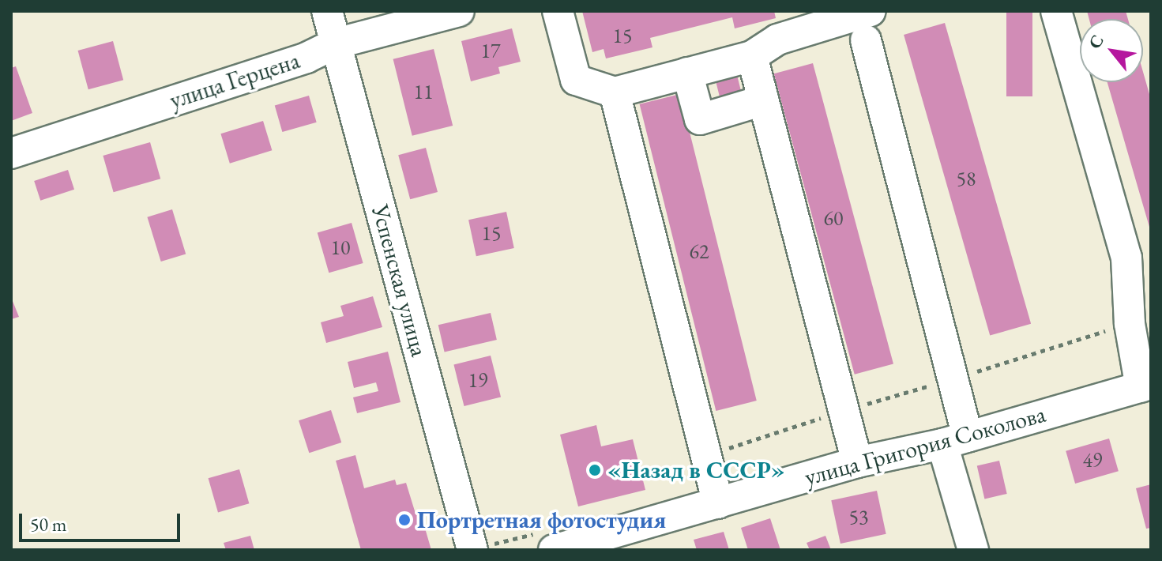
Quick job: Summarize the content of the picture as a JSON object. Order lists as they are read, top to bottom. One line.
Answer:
{"streets":{"street":["улица Герцена","Успенская улица","улица Григория Соколова"]},"crossings":[["улица Герцена","Успенская улица"]],"places":["«Назад в СССР»","Портретная фотостудия"],"house_numbers":["15","17","11","58","60","15","10","62","19","49","53"],"scale_bar":"50 m","north":"top left"}
